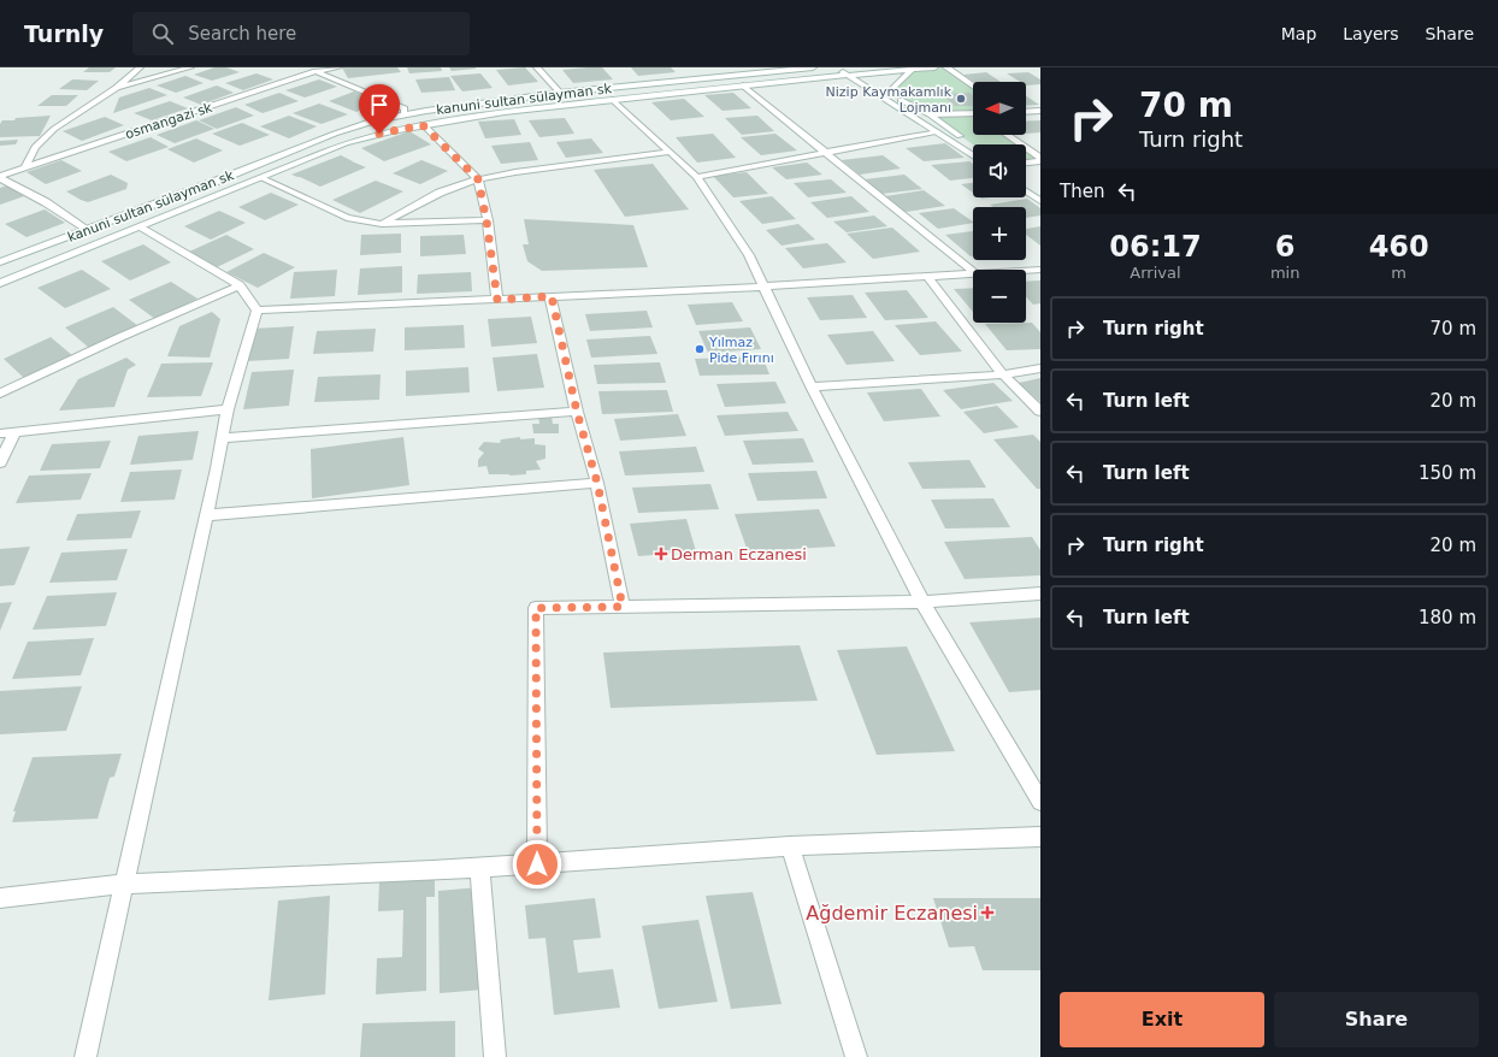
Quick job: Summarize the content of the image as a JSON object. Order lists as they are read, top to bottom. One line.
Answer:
{"streets":{"street":["kanuni sultan sülayman sk","osmangazi sk"]},"places":{"other":["Nizip Kaymakamlık Lojmanı","Yılmaz Pide Fırını"],"health":["Derman Eczanesi","Ağdemir Eczanesi"]},"north":"left","page":{"header":"Turnly","search":"Search here","nav":["Map","Layers","Share"],"turn":["70 m","Turn right"],"map_buttons":["+","−"],"then":"Then","eta":["06:17","Arrival","6","min","460","m"],"list":[{"name":"Turn right","value":"70 m"},{"name":"Turn left","value":"20 m"},{"name":"Turn left","value":"150 m"},{"name":"Turn right","value":"20 m"},{"name":"Turn left","value":"180 m"}],"buttons":["Exit","Share"]}}
